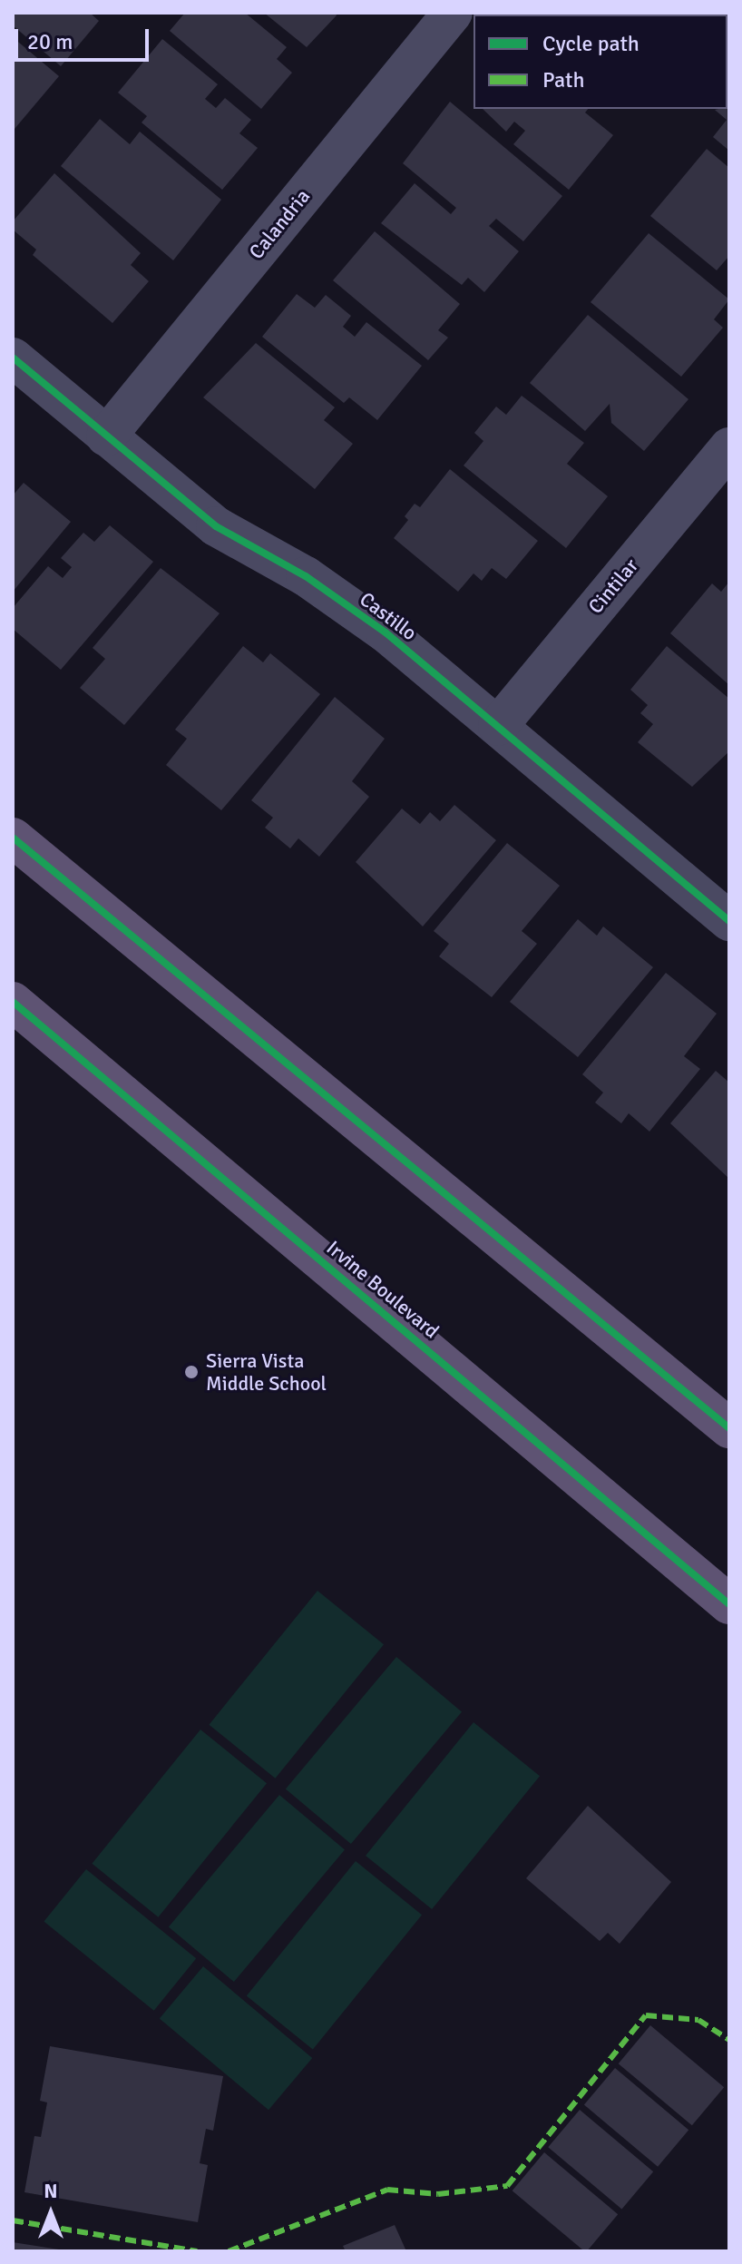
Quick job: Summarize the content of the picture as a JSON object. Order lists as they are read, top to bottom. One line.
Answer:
{"streets":{"main road":["Irvine Boulevard"],"street":["Calandria","Cintilar","Castillo"]},"crossings":[["Calandria","Castillo"],["Cintilar","Castillo"]],"places":["Sierra Vista Middle School"],"legend":["Cycle path","Path"],"scale_bar":"20 m","north":"top"}
